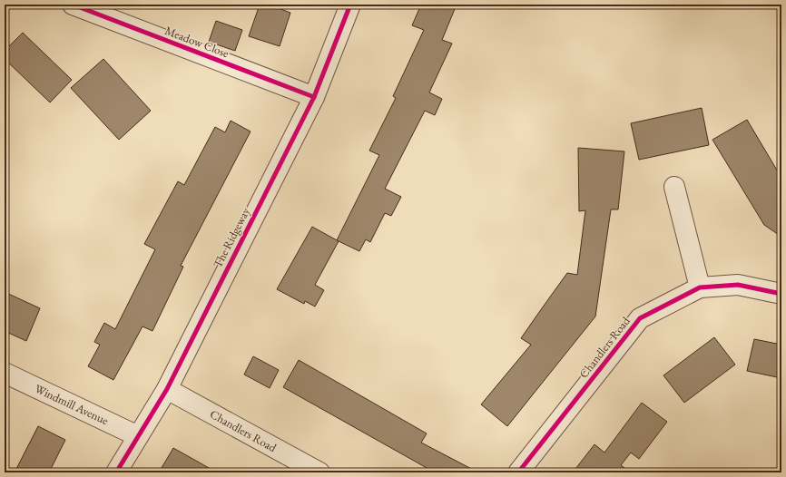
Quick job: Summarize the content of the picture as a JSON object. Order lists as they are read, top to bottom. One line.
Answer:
{"streets":{"street":["Meadow Close","The Ridgeway","Chandlers Road","Windmill Avenue"]},"crossings":[["Meadow Close","The Ridgeway"],["The Ridgeway","Chandlers Road"],["The Ridgeway","Windmill Avenue"]]}
